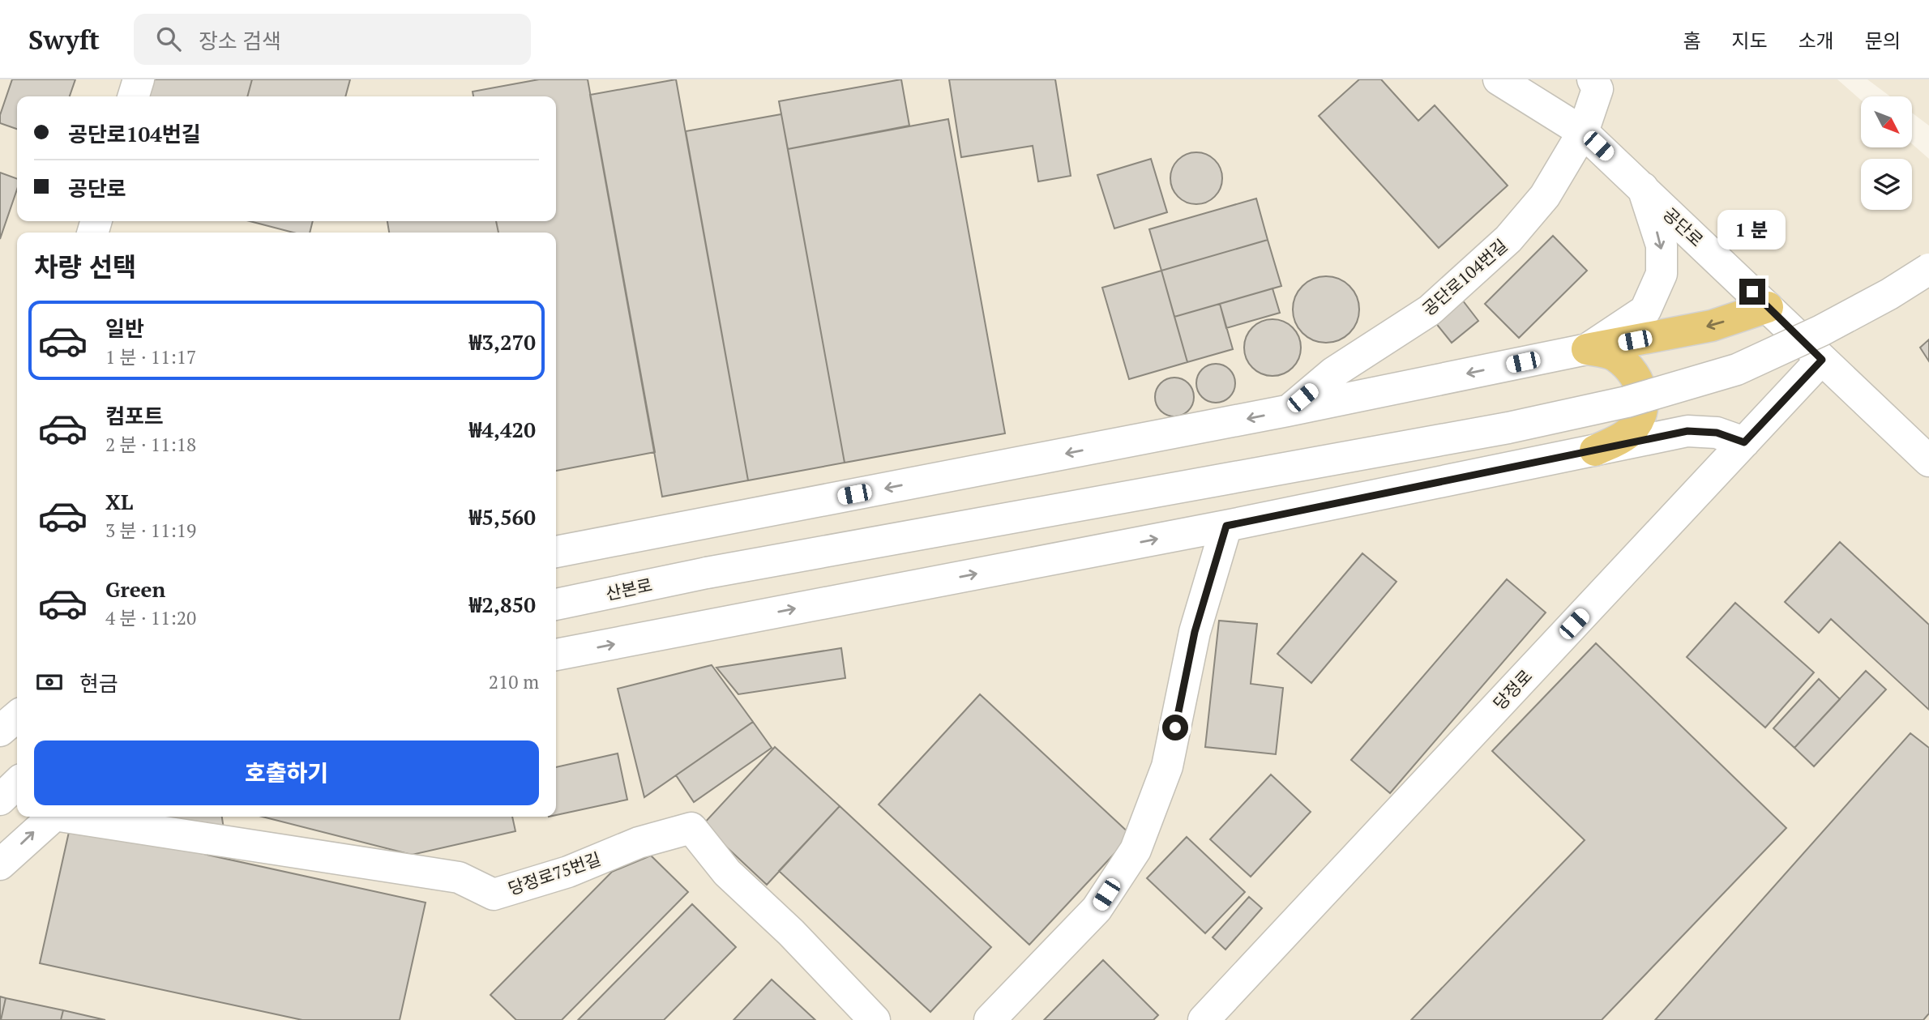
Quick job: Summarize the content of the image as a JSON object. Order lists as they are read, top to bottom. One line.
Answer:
{"streets":{"street":["공단로","공단로104번길","산본로","당정로","당정로75번길"]},"crossings":[["공단로","공단로104번길"],["공단로","당정로"]],"north":"bottom right","page":{"header":"Swyft","search":"장소 검색","nav":["홈","지도","소개","문의"],"banner":["공단로104번길","공단로"],"bubble":"1 분","heading":"차량 선택","list":[{"name":"일반","note":"1 분 · 11:17","value":"₩3,270"},{"name":"컴포트","note":"2 분 · 11:18","value":"₩4,420"},{"name":"XL","note":"3 분 · 11:19","value":"₩5,560"},{"name":"Green","note":"4 분 · 11:20","value":"₩2,850"}],"pay":["현금","210 m"],"buttons":"호출하기"}}
